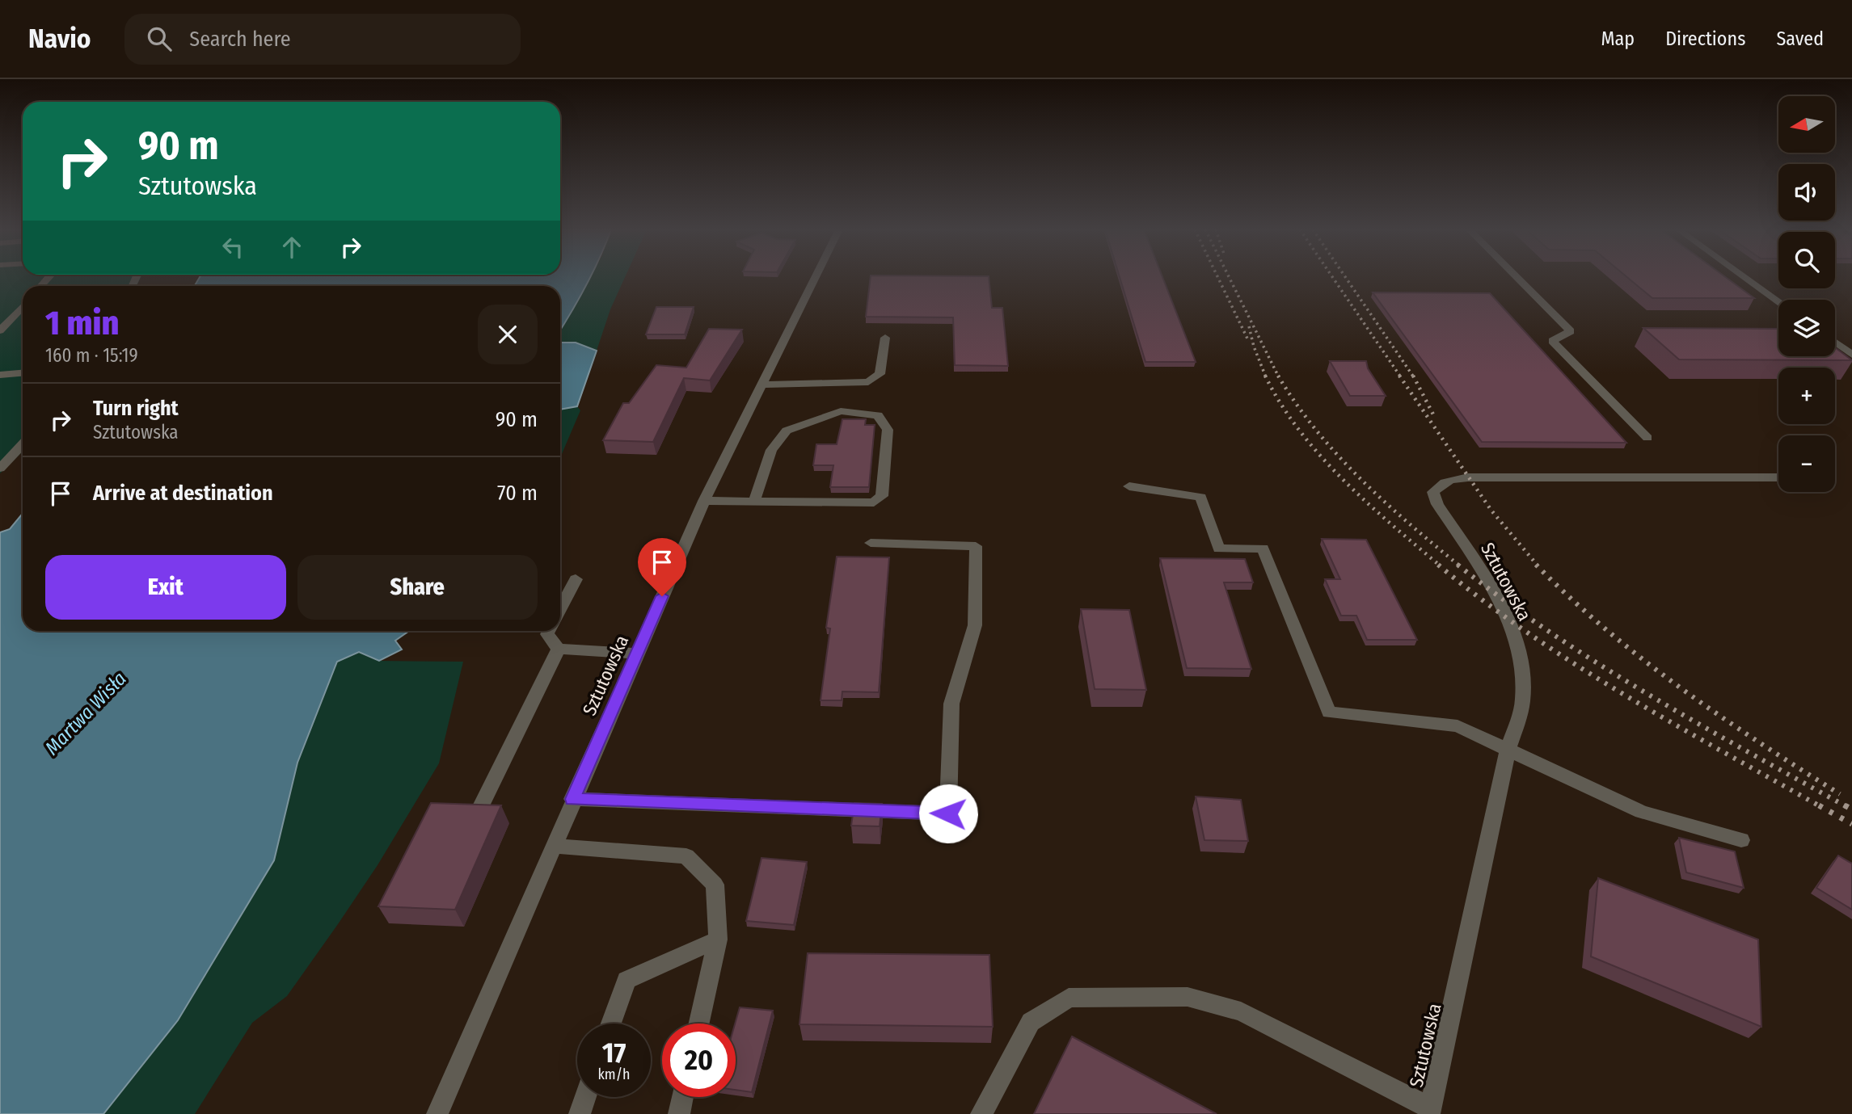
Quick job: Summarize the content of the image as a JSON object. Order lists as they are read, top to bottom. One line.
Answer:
{"streets":{"street":["Sztutowska"]},"water":["Martwa Wisła"],"north":"left","page":{"header":"Navio","search":"Search here","nav":["Map","Directions","Saved"],"map_buttons":["+","−"],"turn":["90 m","Sztutowska"],"heading":["1 min","160 m · 15:19"],"list":[{"name":"Turn right","note":"Sztutowska","value":"90 m"},{"name":"Arrive at destination","value":"70 m"}],"buttons":["Exit","Share"],"speed":"17 km/h","limit":"20"}}
